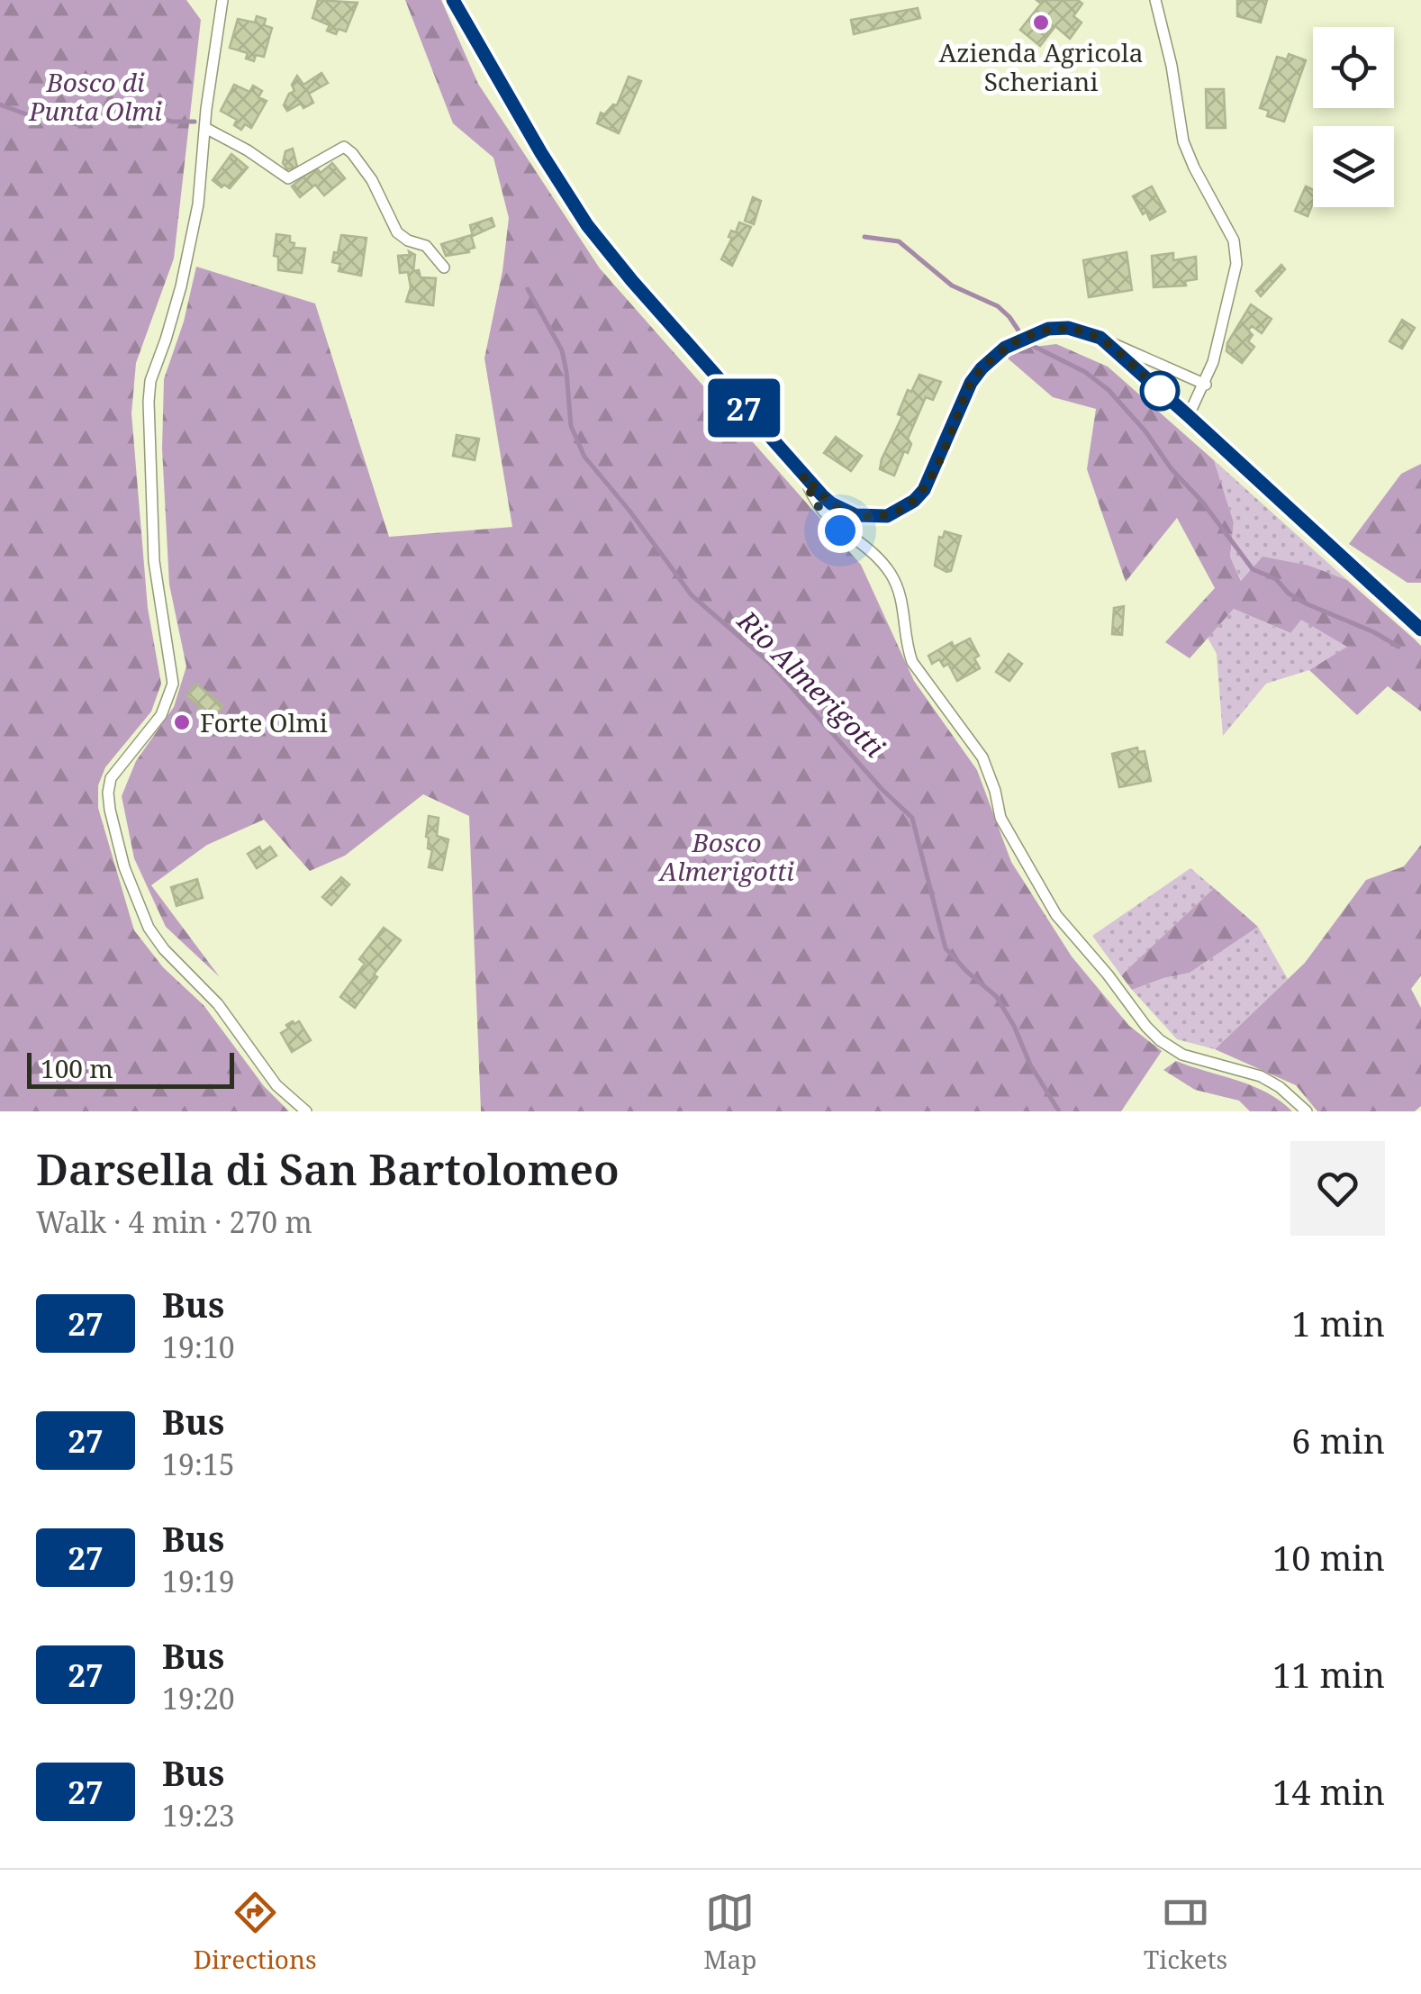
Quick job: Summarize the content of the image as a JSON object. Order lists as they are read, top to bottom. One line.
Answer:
{"water":["Rio Almerigotti"],"parks":["Bosco di Punta Olmi","Bosco Almerigotti"],"places":["Azienda Agricola Scheriani","Forte Olmi"],"lines":["bus line 27"],"scale_bar":"100 m","page":{"on_map":"27","scale":"100 m","heading":["Darsella di San Bartolomeo","Walk · 4 min · 270 m"],"list":[{"mark":"27","name":"Bus","note":"19:10","value":"1 min"},{"mark":"27","name":"Bus","note":"19:15","value":"6 min"},{"mark":"27","name":"Bus","note":"19:19","value":"10 min"},{"mark":"27","name":"Bus","note":"19:20","value":"11 min"},{"mark":"27","name":"Bus","note":"19:23","value":"14 min"}],"tabs":["Directions","Map","Tickets"]}}
